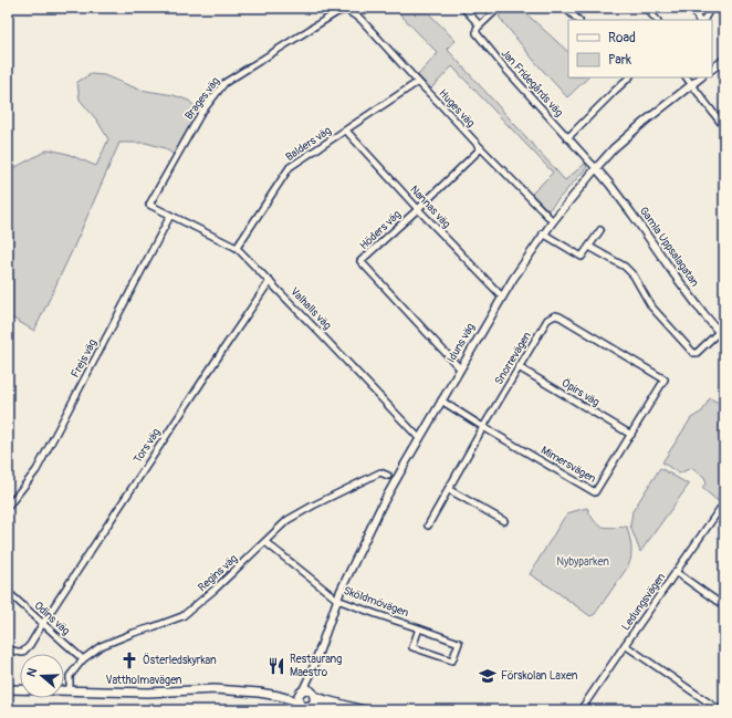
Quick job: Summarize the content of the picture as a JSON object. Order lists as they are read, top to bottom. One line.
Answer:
{"streets":{"main road":["Vattholmavägen"],"street":["Jan Fridegårds väg","Brages väg","Huges väg","Balders väg","Nannas väg","Höders väg","Gamla Uppsalagatan","Valhalls väg","Iduns väg","Frejs väg","Snorrevägen","Öpirs väg","Tors väg","Mimersvägen","Regins väg","Sköldmövägen","Ledungsvägen","Odins väg"]},"crossings":[["Jan Fridegårds väg","Gamla Uppsalagatan"],["Jan Fridegårds väg","Iduns väg"],["Brages väg","Huges väg"],["Brages väg","Valhalls väg"],["Brages väg","Frejs väg"],["Huges väg","Balders väg"],["Huges väg","Höders väg"],["Huges väg","Iduns väg"],["Balders väg","Nannas väg"],["Balders väg","Valhalls väg"],["Nannas väg","Höders väg"],["Nannas väg","Iduns väg"],["Höders väg","Iduns väg"],["Gamla Uppsalagatan","Iduns väg"],["Valhalls väg","Iduns väg"],["Valhalls väg","Frejs väg"],["Valhalls väg","Tors väg"],["Iduns väg","Mimersvägen"],["Iduns väg","Sköldmövägen"],["Iduns väg","Vattholmavägen"],["Snorrevägen","Öpirs väg"],["Snorrevägen","Mimersvägen"],["Öpirs väg","Mimersvägen"],["Tors väg","Odins väg"],["Regins väg","Sköldmövägen"],["Regins väg","Odins väg"],["Regins väg","Vattholmavägen"]],"parks":["Nybyparken"],"places":{"church":["Österledskyrkan"],"restaurant":["Restaurang Maestro"],"school or university":["Förskolan Laxen"]},"legend":["Road","Park"],"north":"left"}
